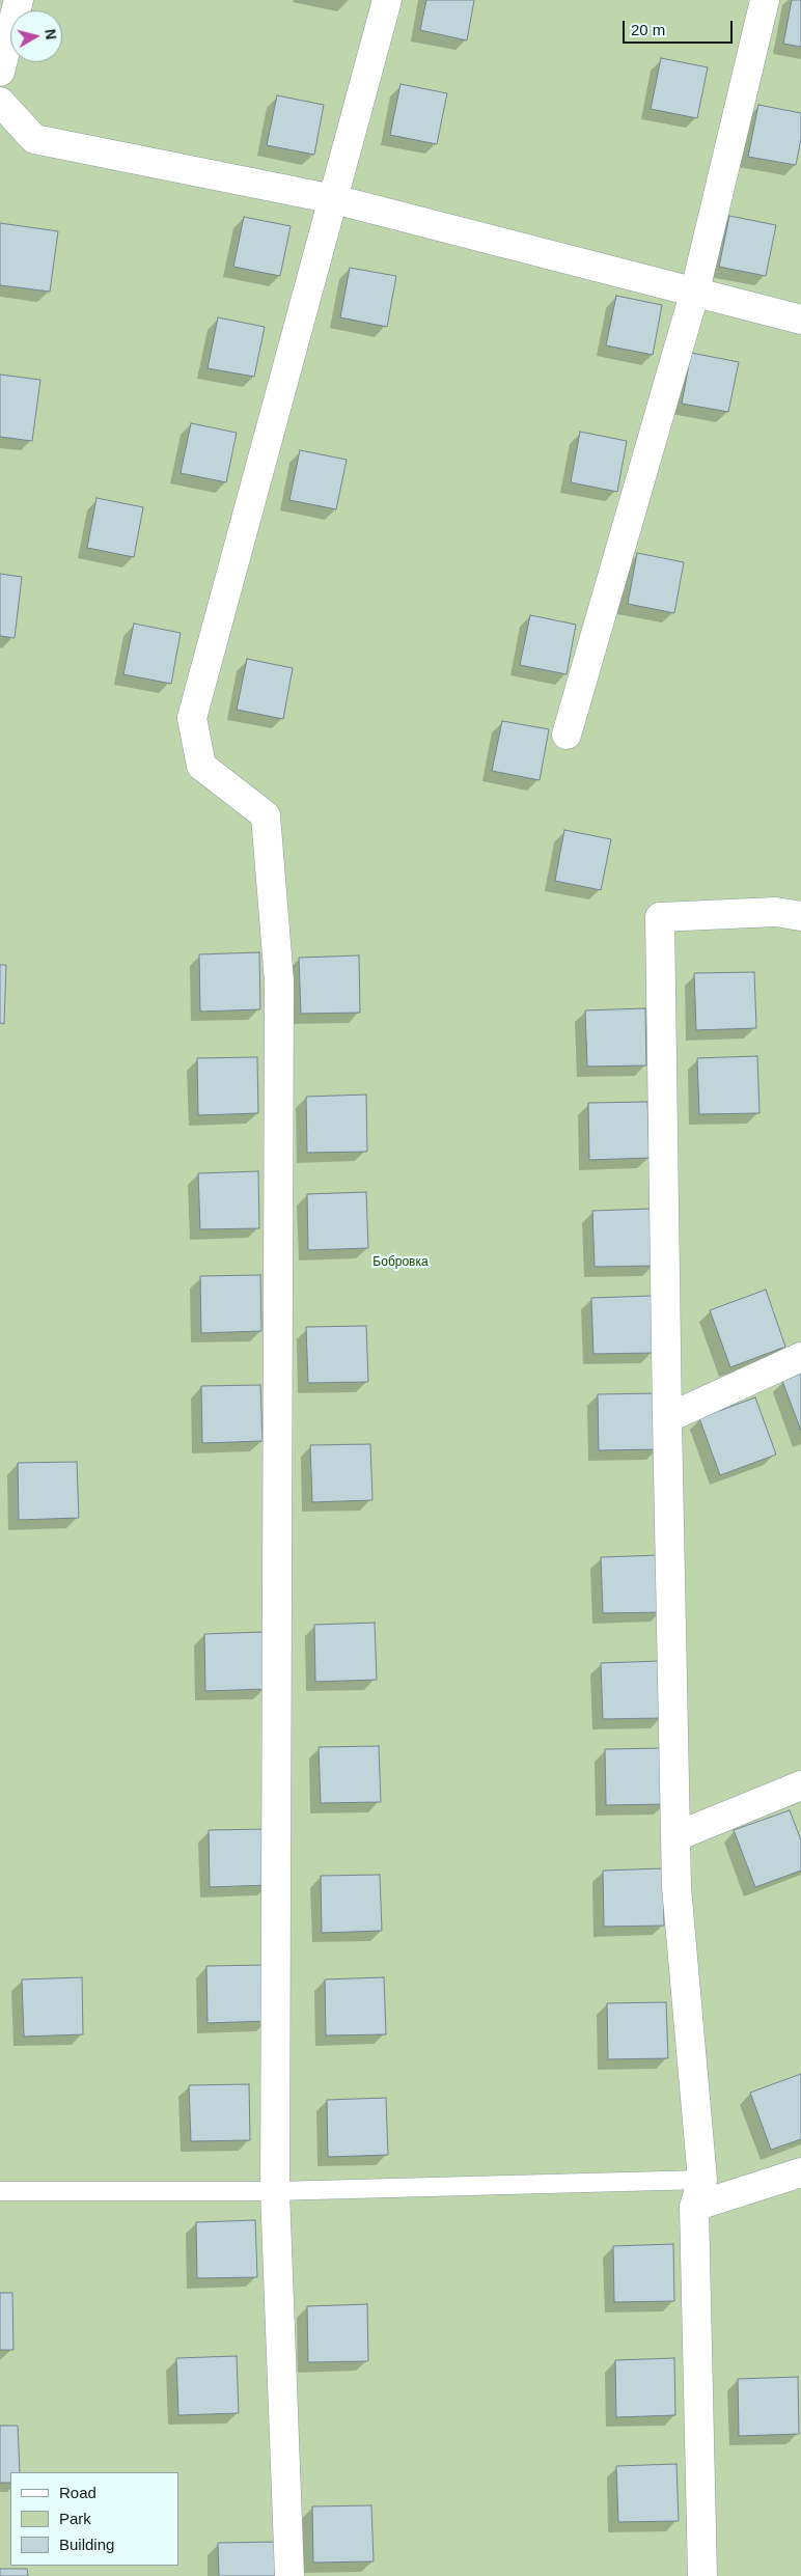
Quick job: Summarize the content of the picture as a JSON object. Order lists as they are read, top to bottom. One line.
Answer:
{"parks":["Бобровка"],"legend":["Road","Park","Building"],"scale_bar":"20 m","north":"right"}
